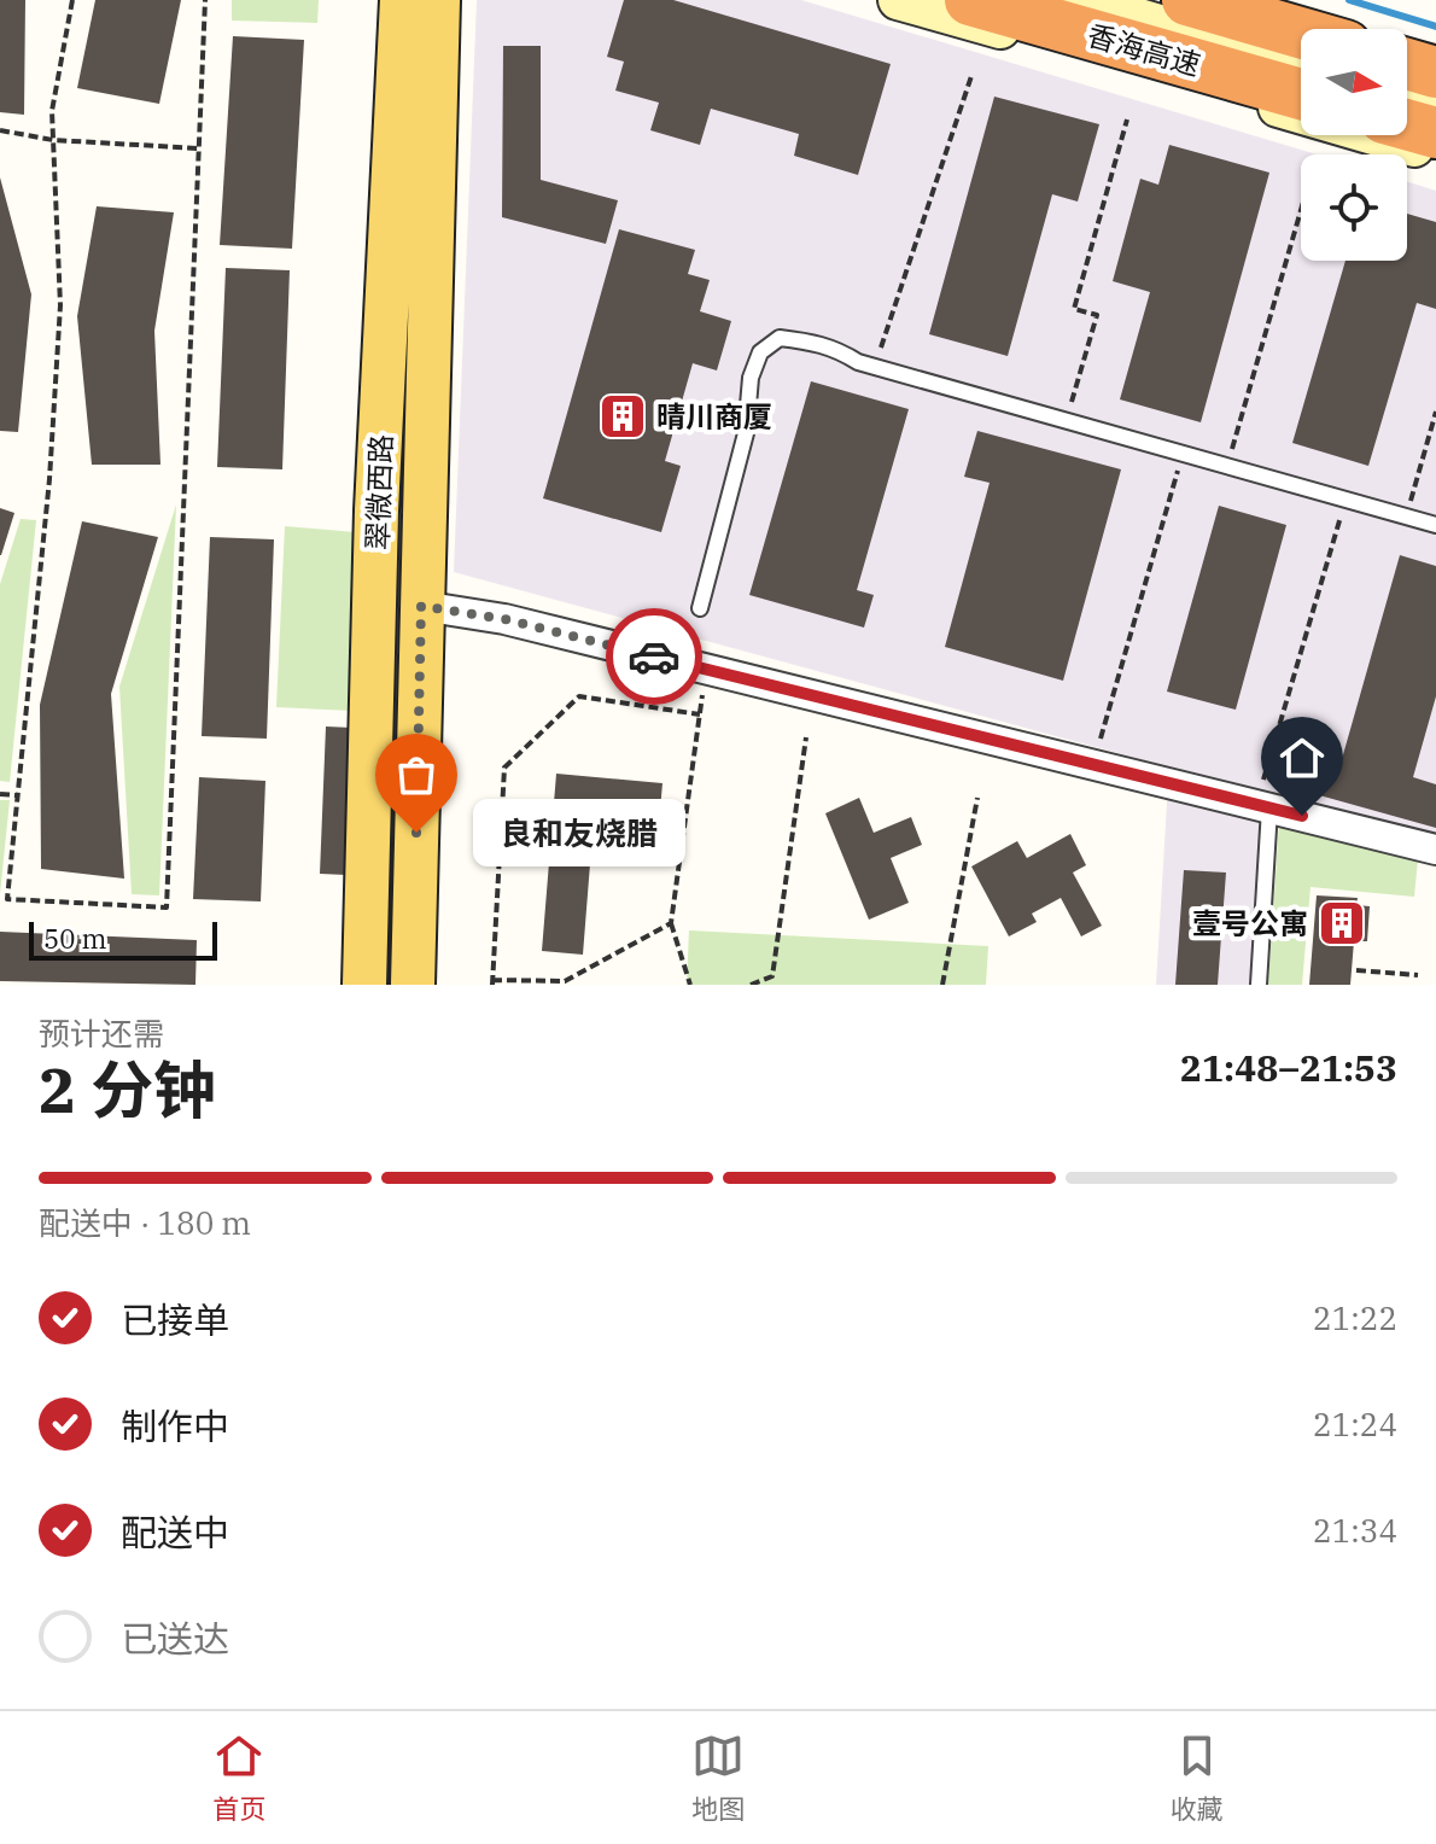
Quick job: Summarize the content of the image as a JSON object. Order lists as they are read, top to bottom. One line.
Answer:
{"streets":{"highway":["香海高速"],"main road":["翠微西路"]},"places":{"building":["晴川商厦","壹号公寓"],"other":["良和友烧腊"]},"scale_bar":"50 m","north":"right","page":{"bubble":"良和友烧腊","scale":"50 m","heading":["2 分钟","预计还需","21:48–21:53"],"bar":"配送中 · 180 m","list":[["已接单","21:22"],["制作中","21:24"],["配送中","21:34"],"已送达"],"tabs":["首页","地图","收藏"]}}
